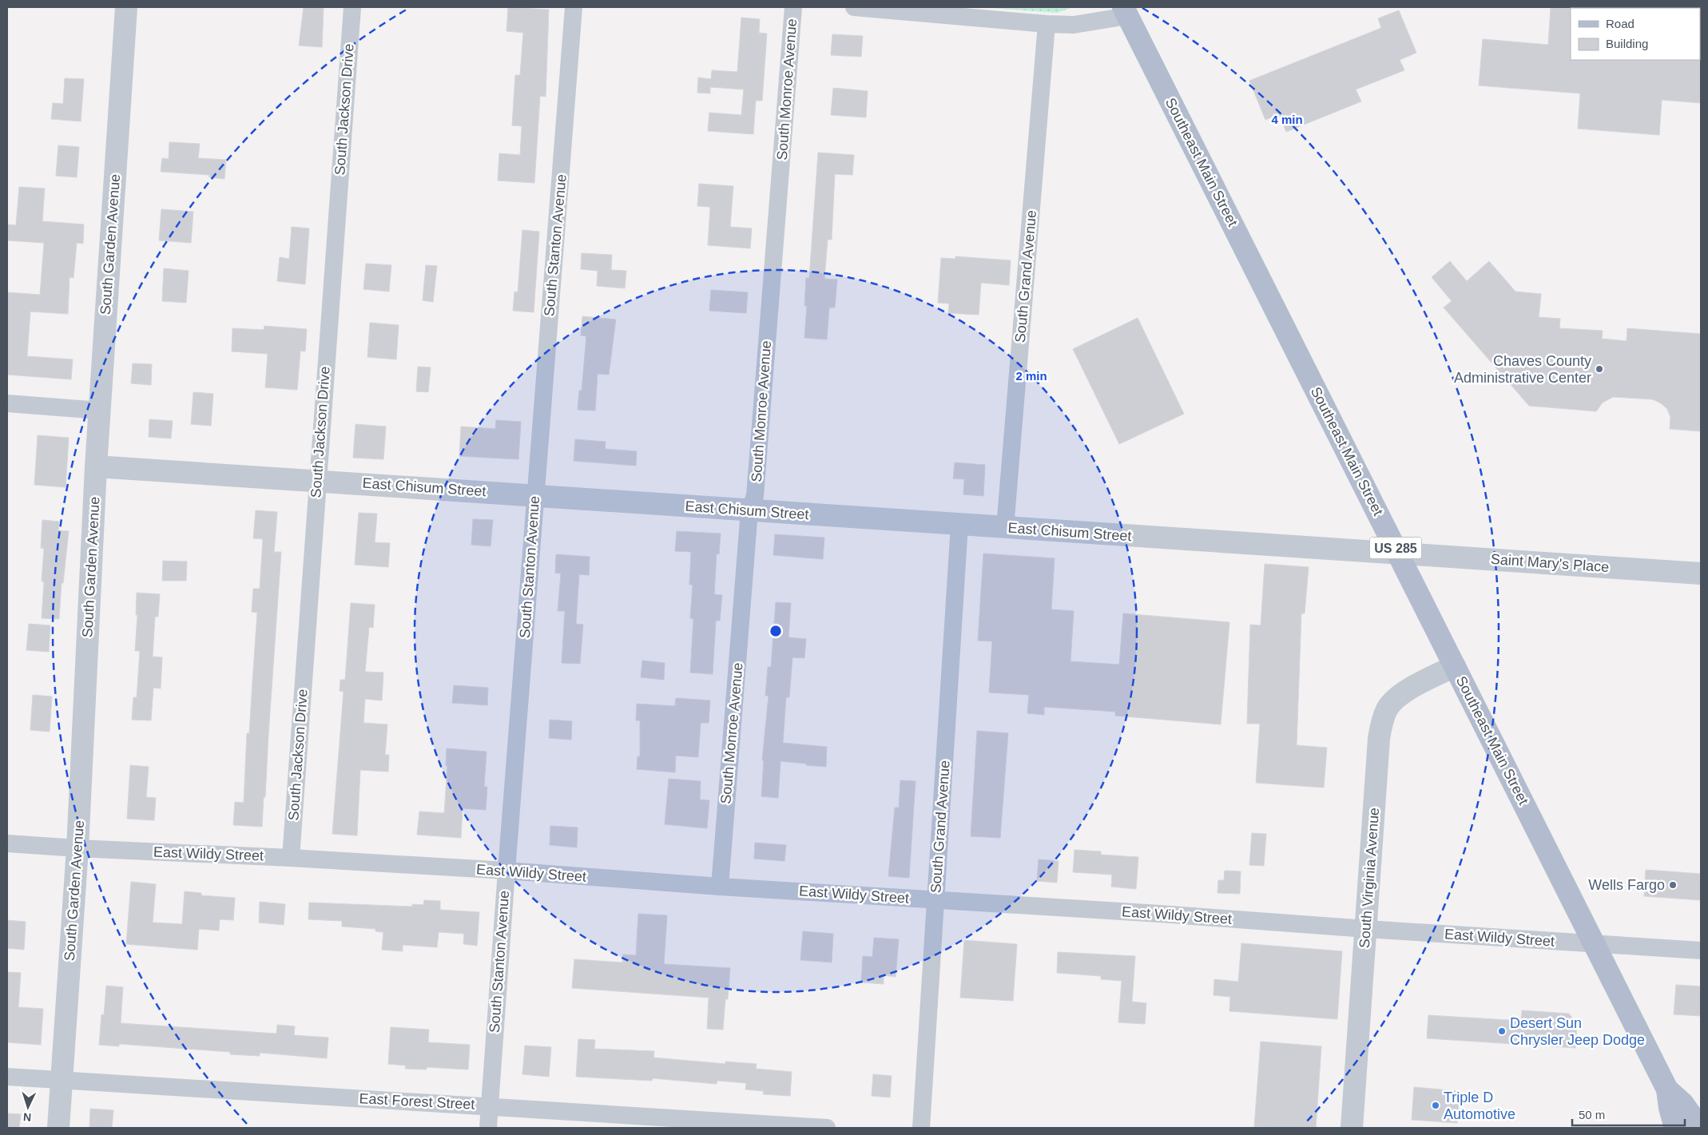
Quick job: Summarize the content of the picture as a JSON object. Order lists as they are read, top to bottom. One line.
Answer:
{"streets":{"main road":["Southeast Main Street","US 285"],"street":["South Monroe Avenue","South Jackson Drive","South Garden Avenue","South Stanton Avenue","South Grand Avenue","East Chisum Street","Saint Mary's Place","East Wildy Street","South Virginia Avenue","East Forest Street"]},"crossings":[["South Monroe Avenue","East Chisum Street"],["South Monroe Avenue","East Wildy Street"],["South Jackson Drive","East Chisum Street"],["South Jackson Drive","East Wildy Street"],["Southeast Main Street","East Chisum Street"],["Southeast Main Street","Saint Mary's Place"],["Southeast Main Street","East Wildy Street"],["Southeast Main Street","South Virginia Avenue"],["South Garden Avenue","East Chisum Street"],["South Garden Avenue","East Wildy Street"],["South Garden Avenue","East Forest Street"],["South Stanton Avenue","East Chisum Street"],["South Stanton Avenue","East Wildy Street"],["South Stanton Avenue","East Forest Street"],["South Grand Avenue","East Chisum Street"],["South Grand Avenue","East Wildy Street"],["East Chisum Street","Saint Mary's Place"],["East Wildy Street","South Virginia Avenue"]],"places":["Chaves County Administrative Center","Wells Fargo","Desert Sun Chrysler Jeep Dodge","Triple D Automotive"],"legend":["Road","Building"],"scale_bar":"50 m","north":"bottom","rings":["4 min","2 min"]}
